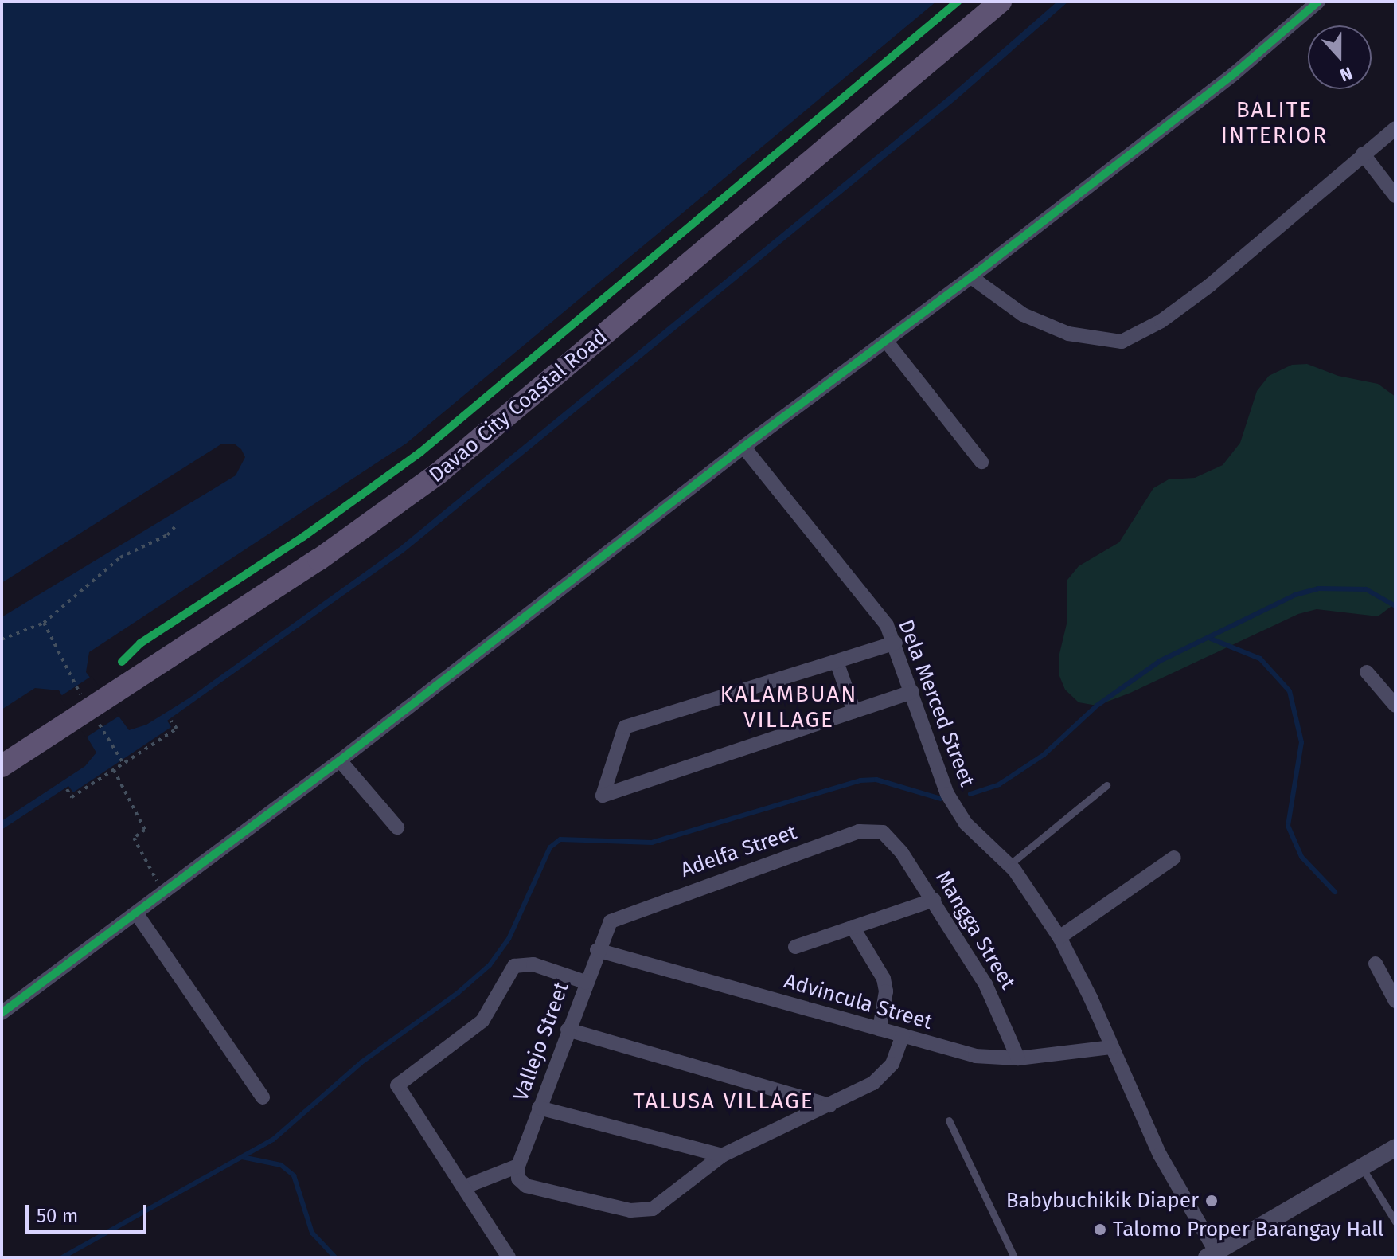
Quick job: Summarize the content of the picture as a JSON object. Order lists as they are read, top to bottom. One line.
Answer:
{"streets":{"main road":["Davao City Coastal Road"],"street":["Dela Merced Street","Adelfa Street","Mangga Street","Advincula Street","Vallejo Street"]},"crossings":[["Dela Merced Street","Advincula Street"],["Adelfa Street","Mangga Street"],["Adelfa Street","Vallejo Street"],["Mangga Street","Advincula Street"],["Advincula Street","Vallejo Street"]],"districts":["BALITE INTERIOR","KALAMBUAN VILLAGE","TALUSA VILLAGE"],"places":["Babybuchikik Diaper","Talomo Proper Barangay Hall"],"scale_bar":"50 m","north":"bottom"}
